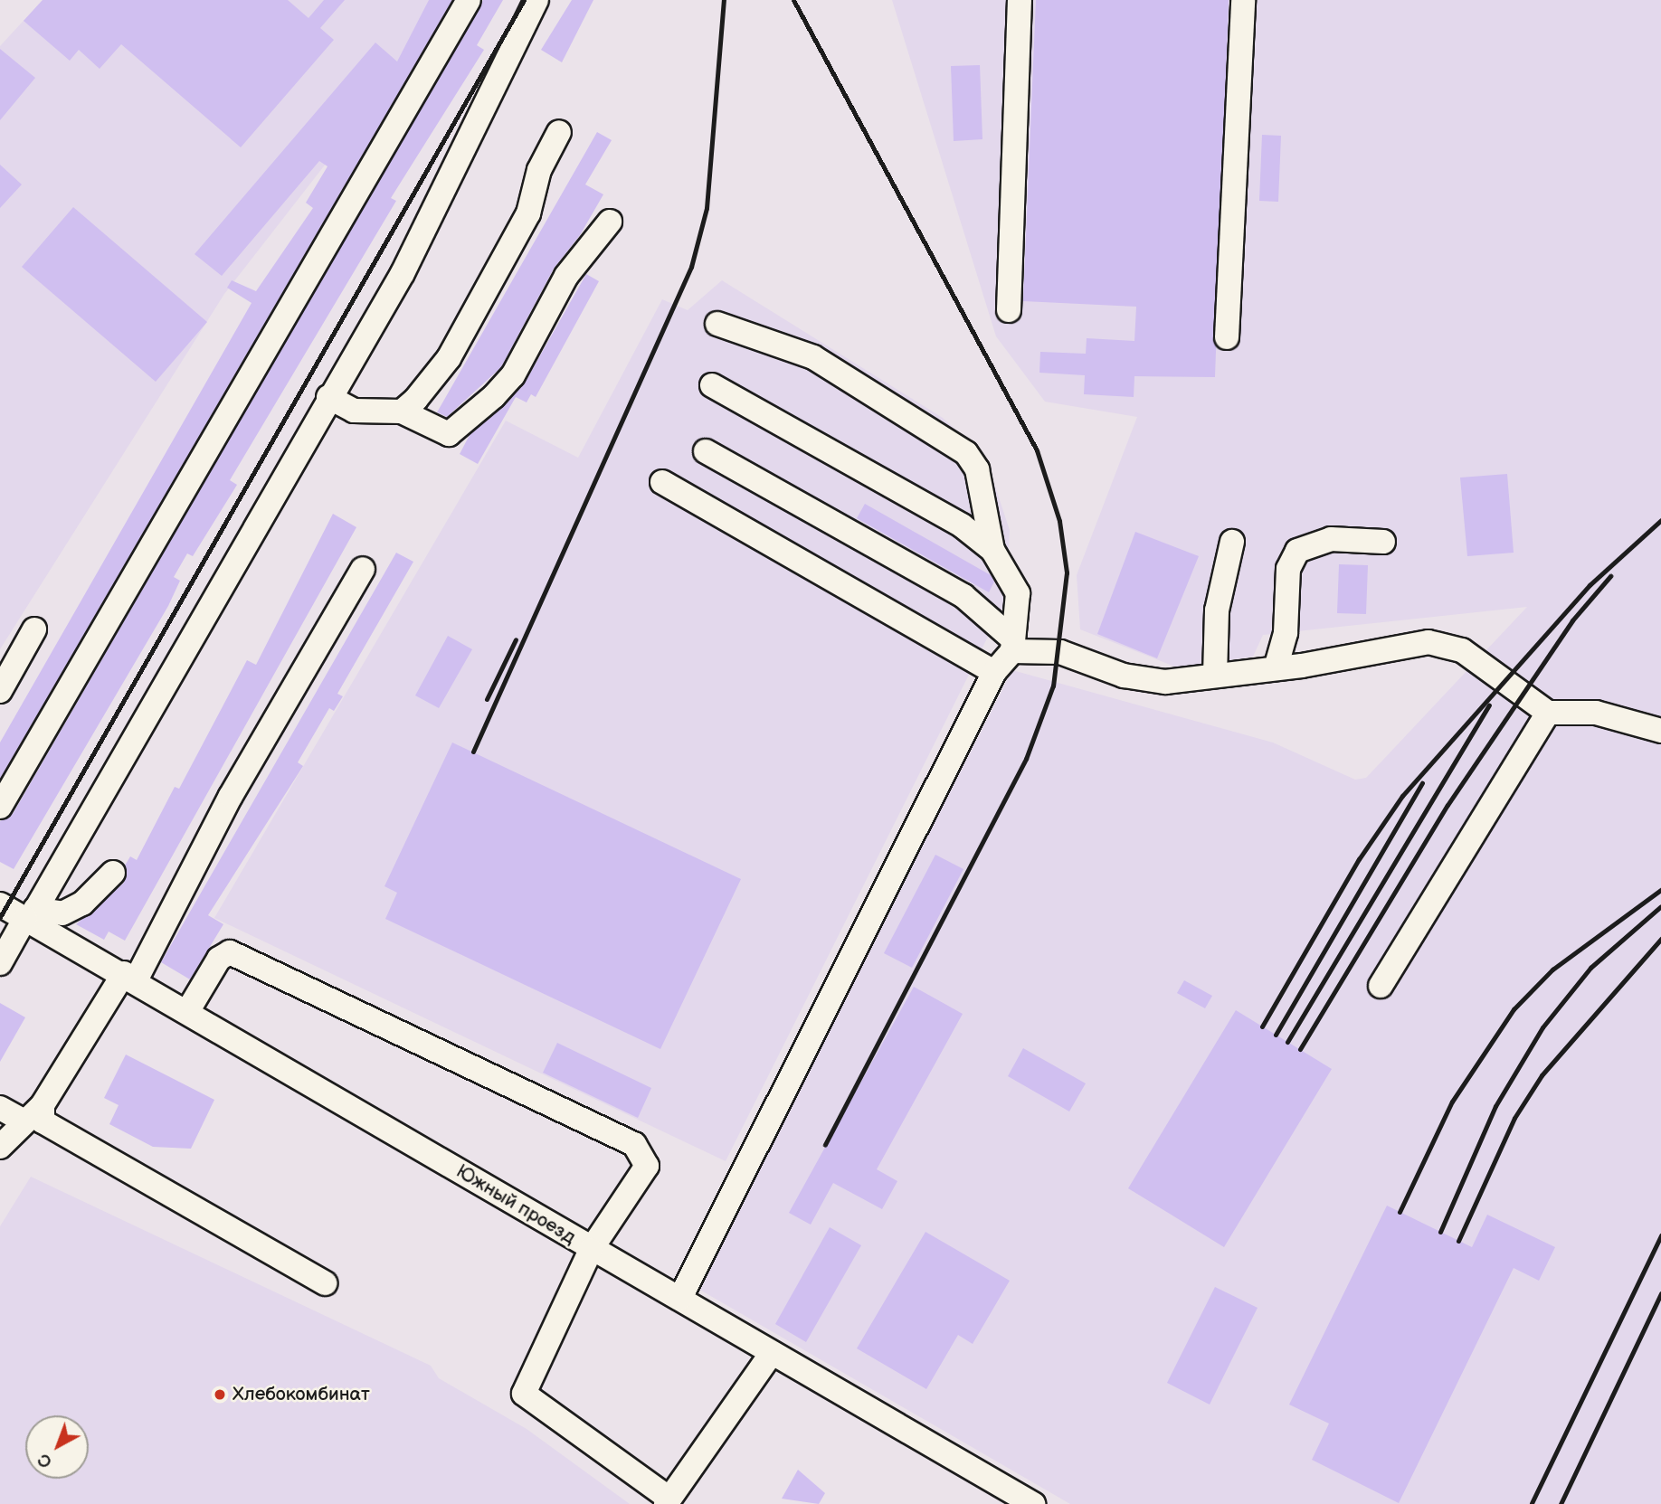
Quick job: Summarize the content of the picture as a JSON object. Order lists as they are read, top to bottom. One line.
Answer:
{"streets":{"street":["Южный проезд"]},"places":["Хлебокомбинат"],"north":"bottom left"}
